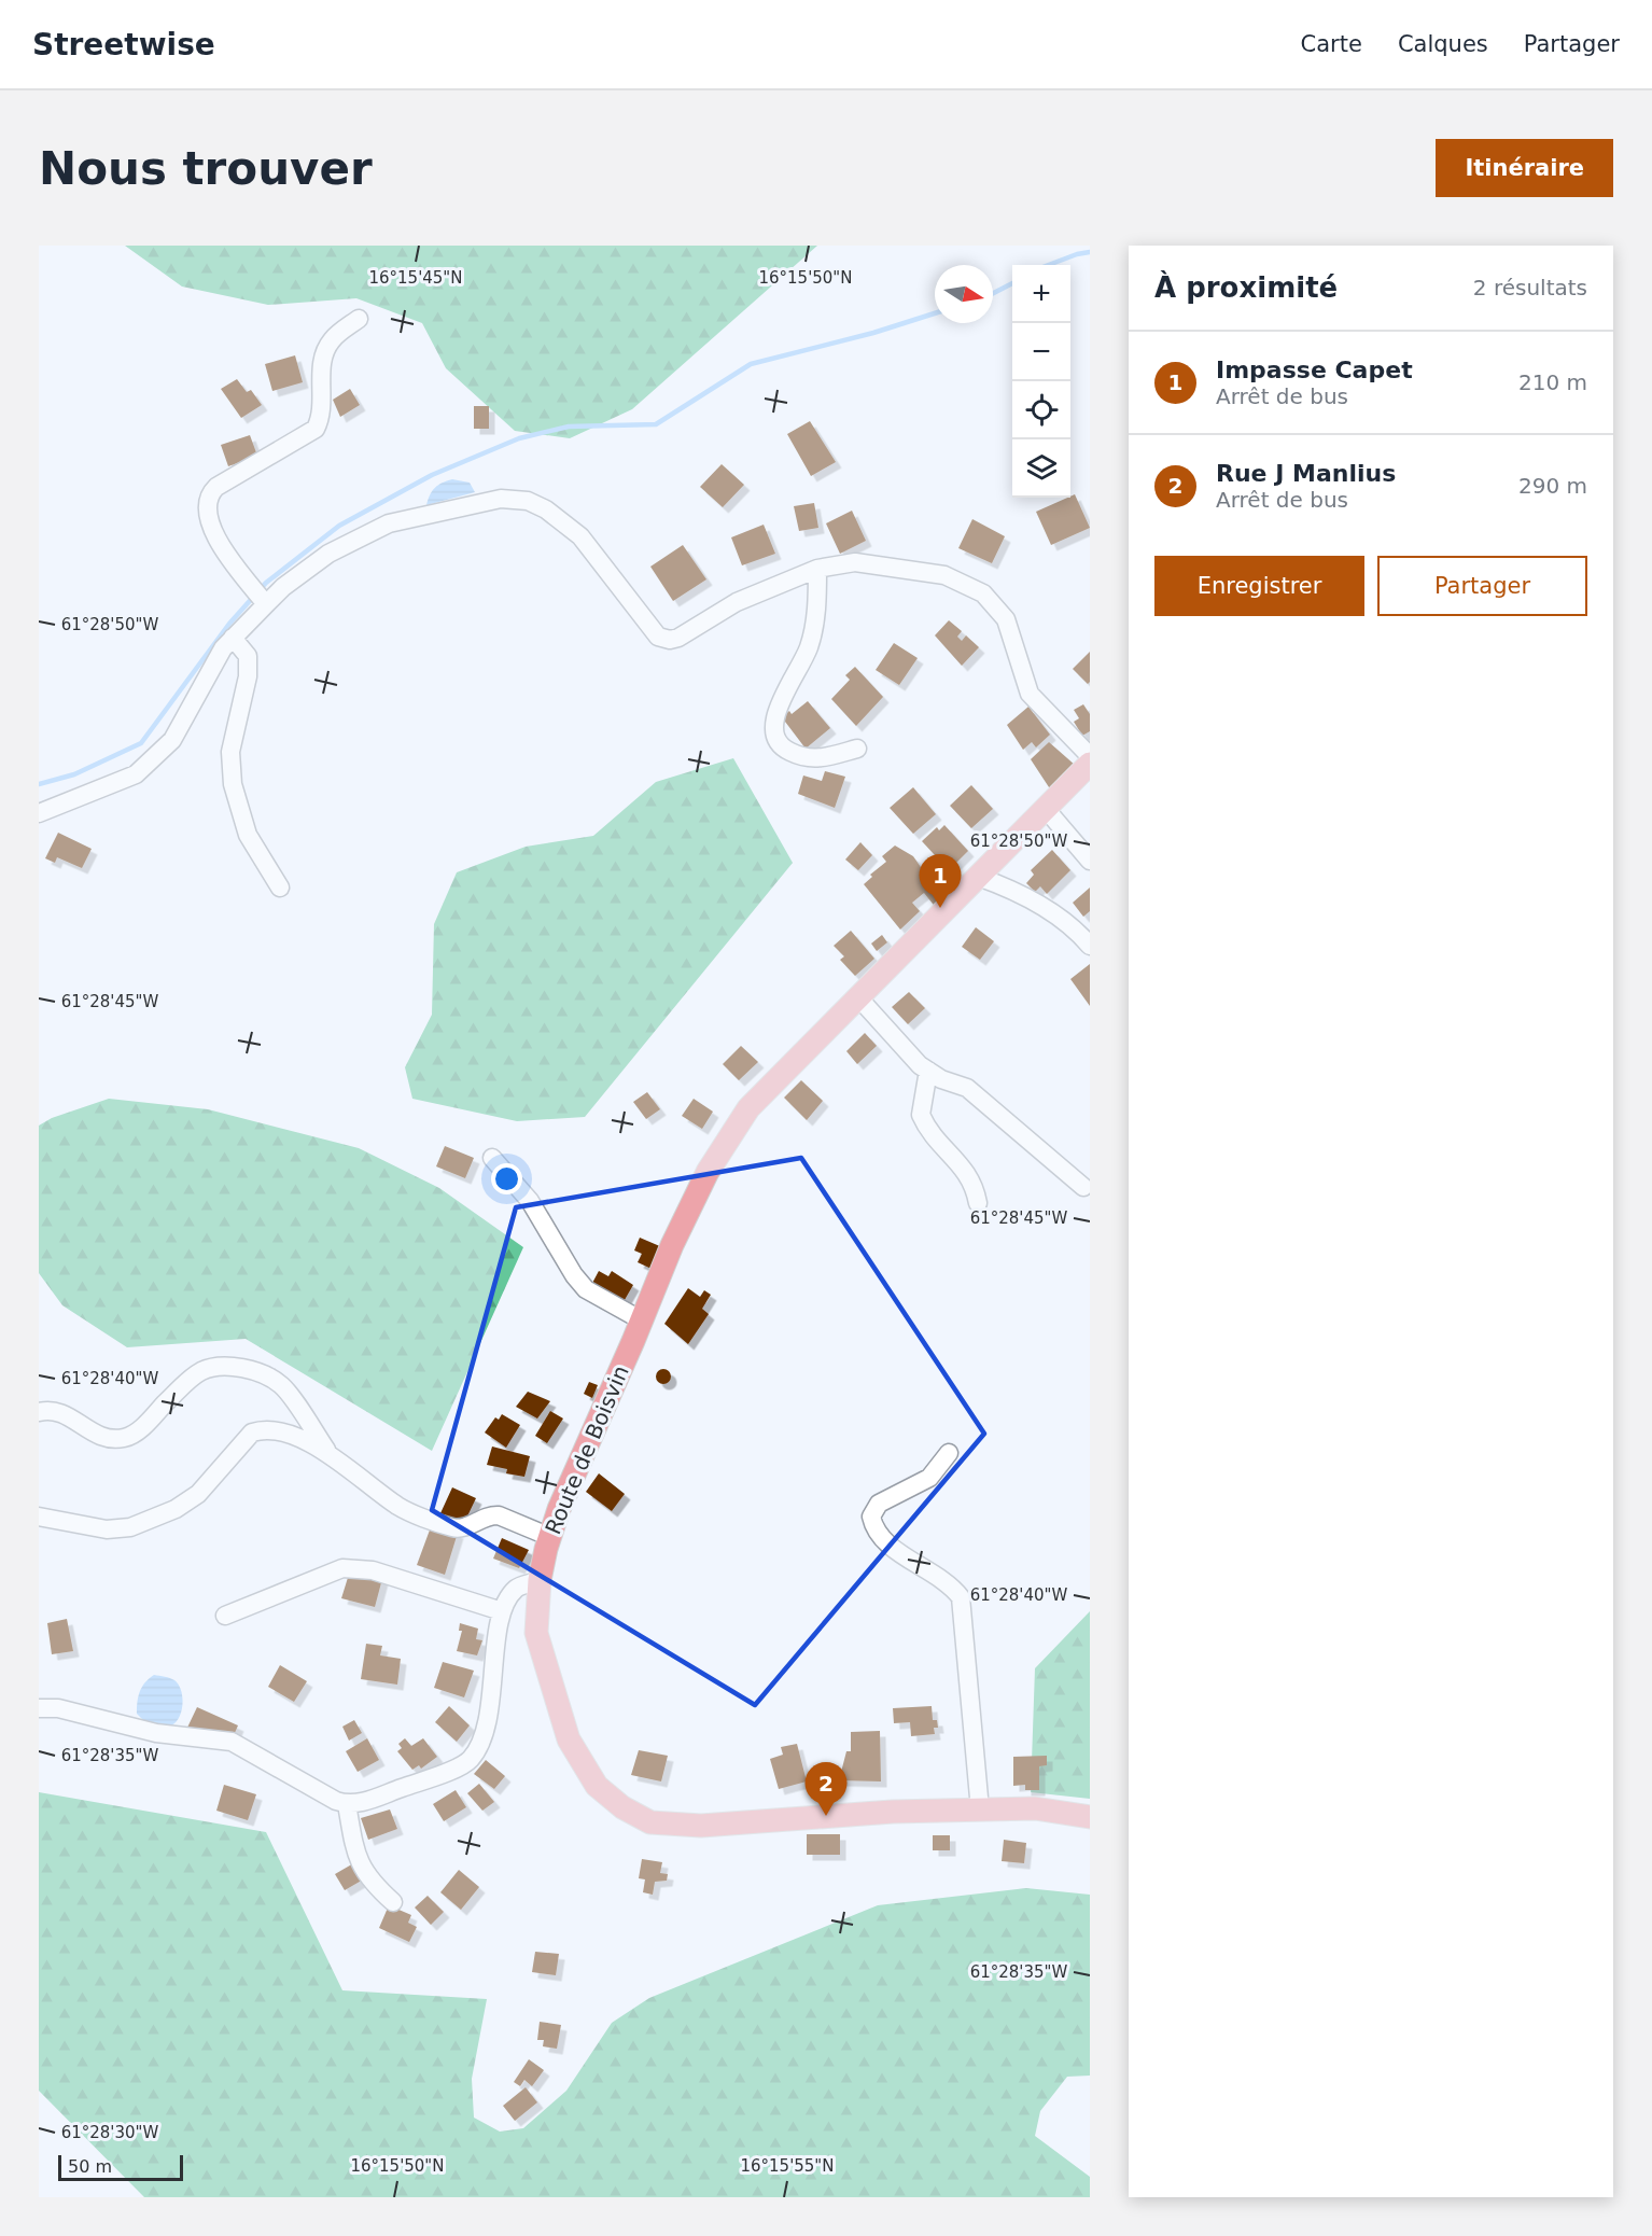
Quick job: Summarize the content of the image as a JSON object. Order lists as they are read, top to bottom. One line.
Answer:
{"streets":{"main road":["Route de Boisvin"]},"scale_bar":"50 m","north":"right","page":{"header":"Streetwise","nav":["Carte","Calques","Partager"],"buttons":["Itinéraire",["Enregistrer","Partager"]],"title":"Nous trouver","heading":["À proximité","2 résultats"],"map_buttons":["+","−"],"list":[{"mark":"1","name":"Impasse Capet","note":"Arrêt de bus","value":"210 m"},{"mark":"2","name":"Rue J Manlius","note":"Arrêt de bus","value":"290 m"}],"pins":["1","2"],"scale":"50 m"},"coordinates":["16°15'45\"N","16°15'50\"N","61°28'50\"W","61°28'45\"W","61°28'40\"W","61°28'35\"W","61°28'30\"W","16°15'55\"N"]}
